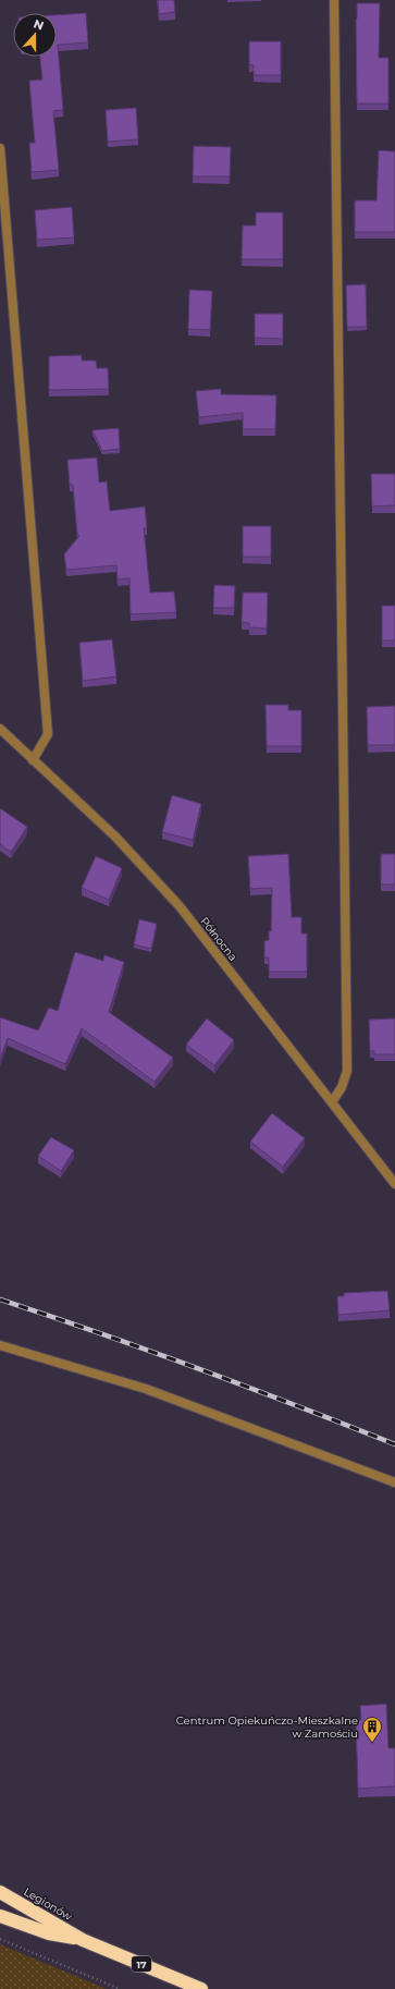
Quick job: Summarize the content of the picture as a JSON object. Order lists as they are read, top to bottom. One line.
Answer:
{"streets":{"highway":["Legionów","17"],"street":["Północna"]},"places":{"building":["Centrum Opiekuńczo-Mieszkalne w Zamościu"]},"north":"top"}
